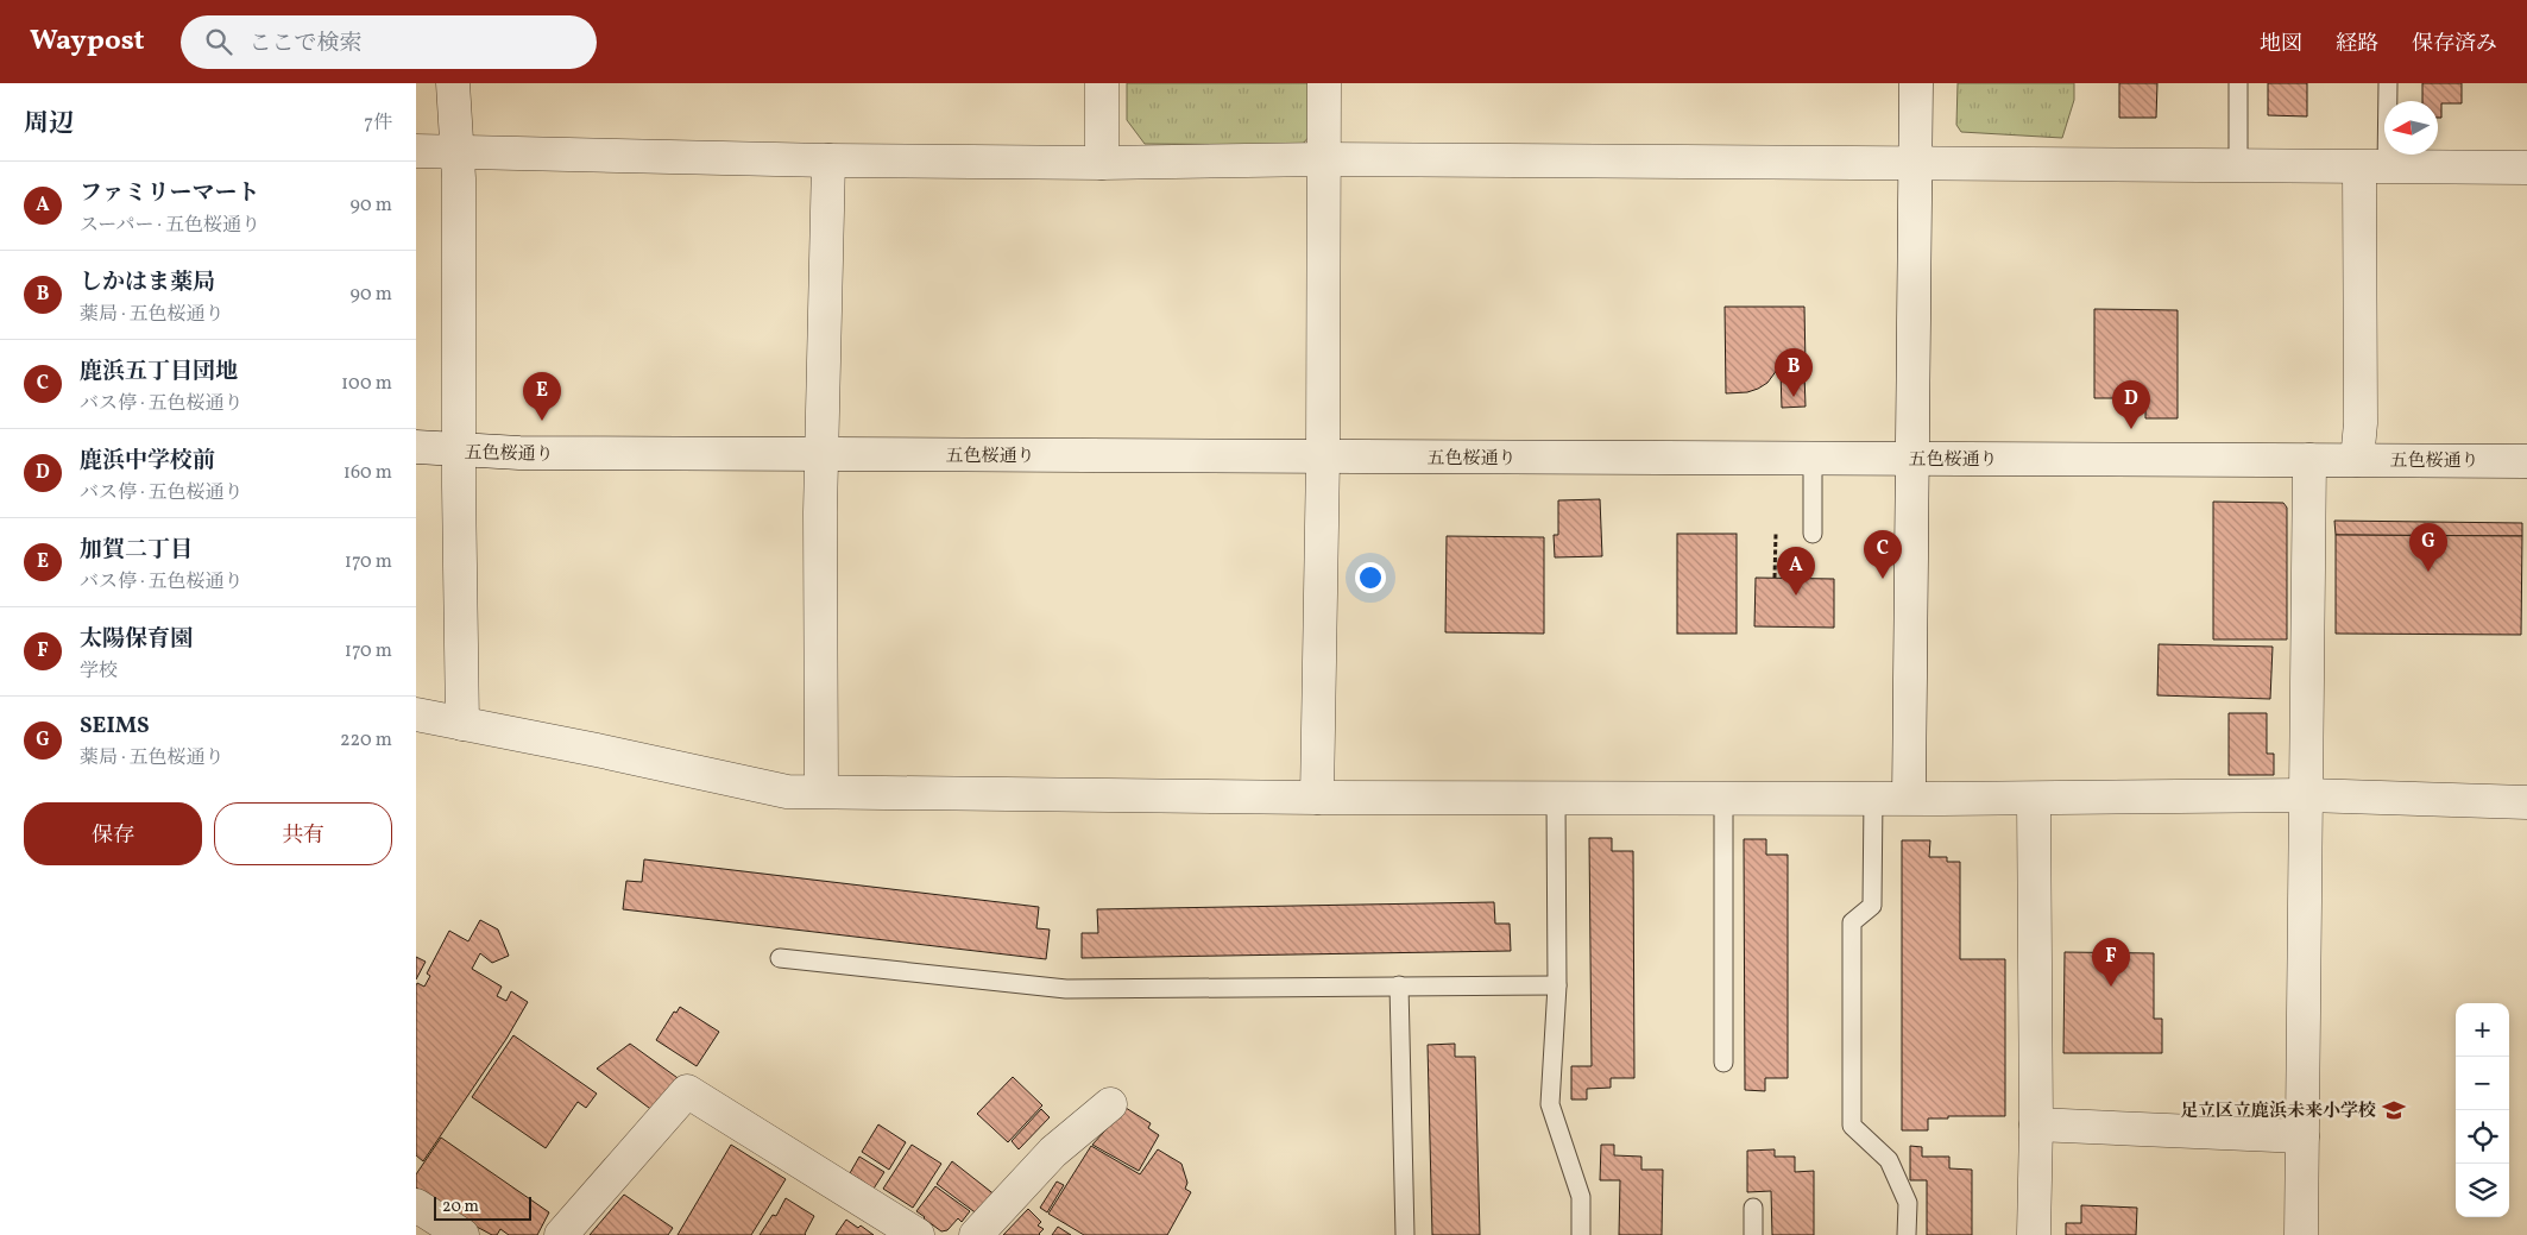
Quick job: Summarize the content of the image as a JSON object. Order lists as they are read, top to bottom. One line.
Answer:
{"streets":{"street":["五色桜通り"]},"places":{"school or university":["足立区立鹿浜未来小学校"]},"scale_bar":"20 m","north":"left","page":{"header":"Waypost","search":"ここで検索","nav":["地図","経路","保存済み"],"heading":["周辺","7件"],"list":[{"mark":"A","name":"ファミリーマート","note":"スーパー · 五色桜通り","value":"90 m"},{"mark":"B","name":"しかはま薬局","note":"薬局 · 五色桜通り","value":"90 m"},{"mark":"C","name":"鹿浜五丁目団地","note":"バス停 · 五色桜通り","value":"100 m"},{"mark":"D","name":"鹿浜中学校前","note":"バス停 · 五色桜通り","value":"160 m"},{"mark":"E","name":"加賀二丁目","note":"バス停 · 五色桜通り","value":"170 m"},{"mark":"F","name":"太陽保育園","note":"学校","value":"170 m"},{"mark":"G","name":"SEIMS","note":"薬局 · 五色桜通り","value":"220 m"}],"pins":["B","E","D","G","C","A","F"],"buttons":["保存","共有"],"map_buttons":["+","−"],"scale":"20 m"}}
